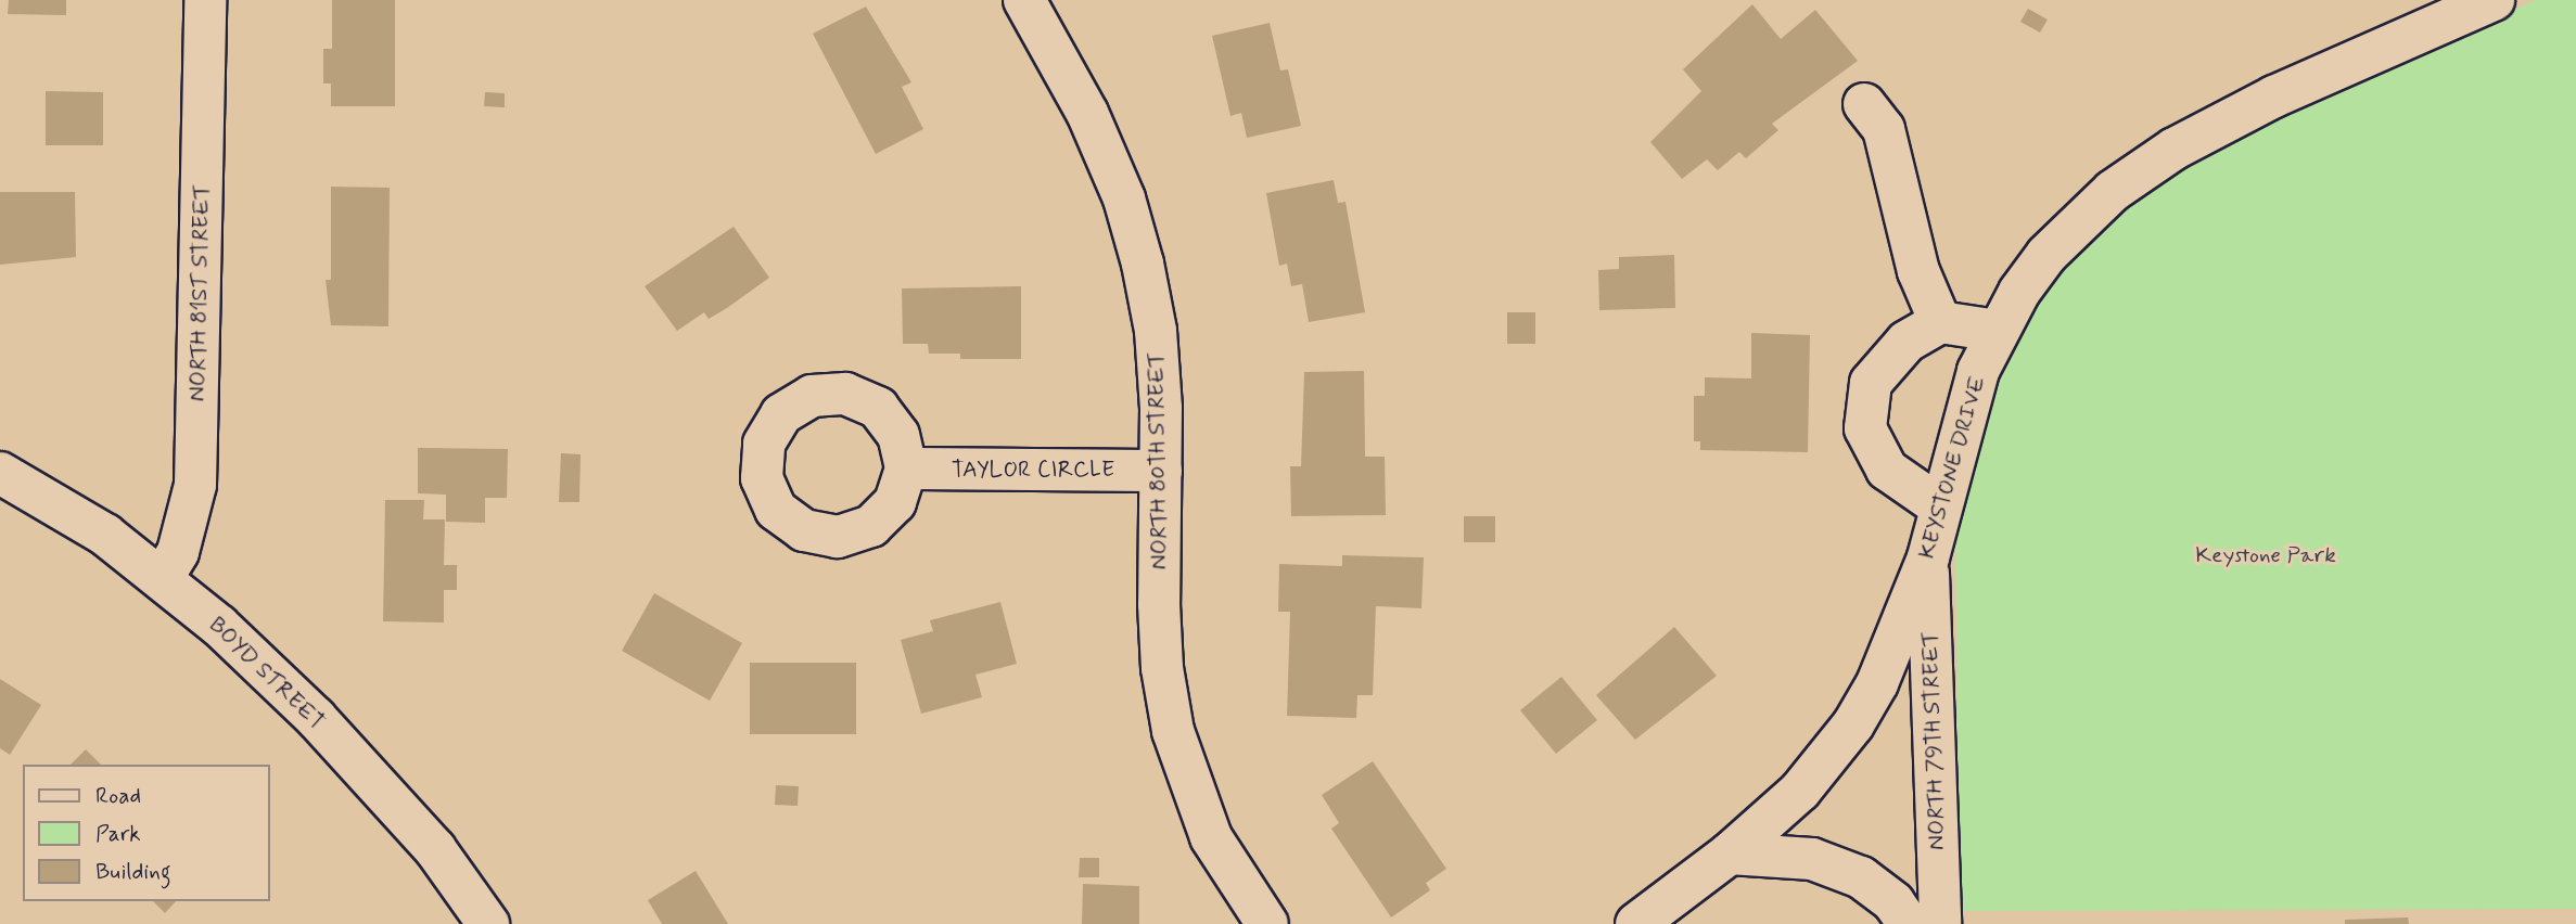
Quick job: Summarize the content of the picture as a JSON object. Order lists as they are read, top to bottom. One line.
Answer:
{"streets":{"street":["NORTH 81ST STREET","NORTH 80TH STREET","KEYSTONE DRIVE","TAYLOR CIRCLE","BOYD STREET","NORTH 79TH STREET"]},"crossings":[["NORTH 81ST STREET","BOYD STREET"],["NORTH 80TH STREET","TAYLOR CIRCLE"],["KEYSTONE DRIVE","NORTH 79TH STREET"]],"parks":["Keystone Park"],"legend":["Road","Park","Building"]}
